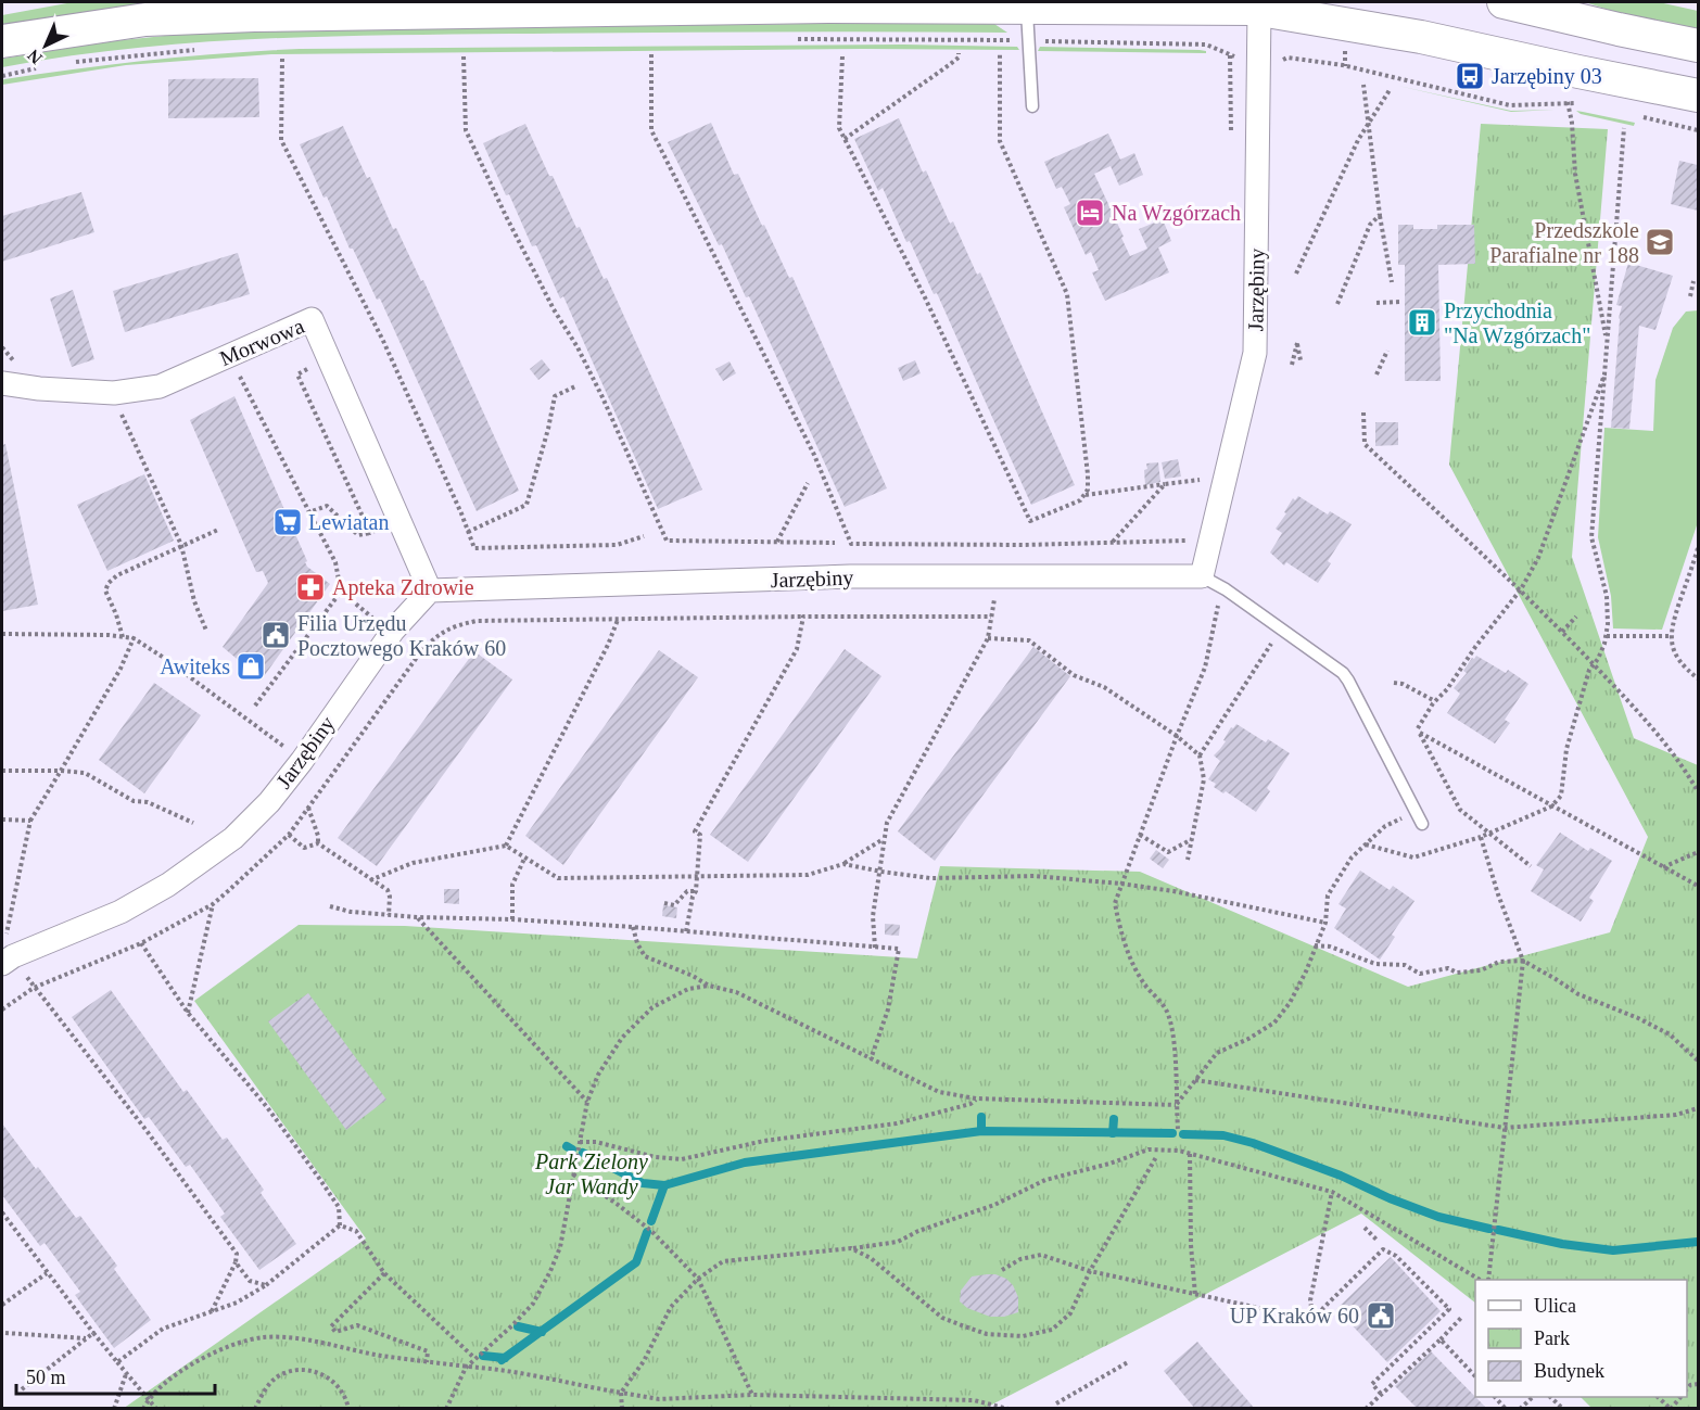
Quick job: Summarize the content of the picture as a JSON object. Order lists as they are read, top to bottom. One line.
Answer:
{"streets":{"street":["Jarzębiny","Morwowa"]},"crossings":[["Jarzębiny","Morwowa"]],"parks":["Park Zielony Jar Wandy"],"places":{"bus stop":["Jarzębiny 03"],"hotel":["Na Wzgórzach"],"school or university":["Przedszkole Parafialne nr 188"],"building":["Przychodnia \"Na Wzgórzach\""],"supermarket":["Lewiatan"],"pharmacy":["Apteka Zdrowie"],"public building":["Filia Urzędu Pocztowego Kraków 60","UP Kraków 60"],"shop":["Awiteks"]},"legend":["Ulica","Park","Budynek"],"scale_bar":"50 m","north":"bottom left"}
